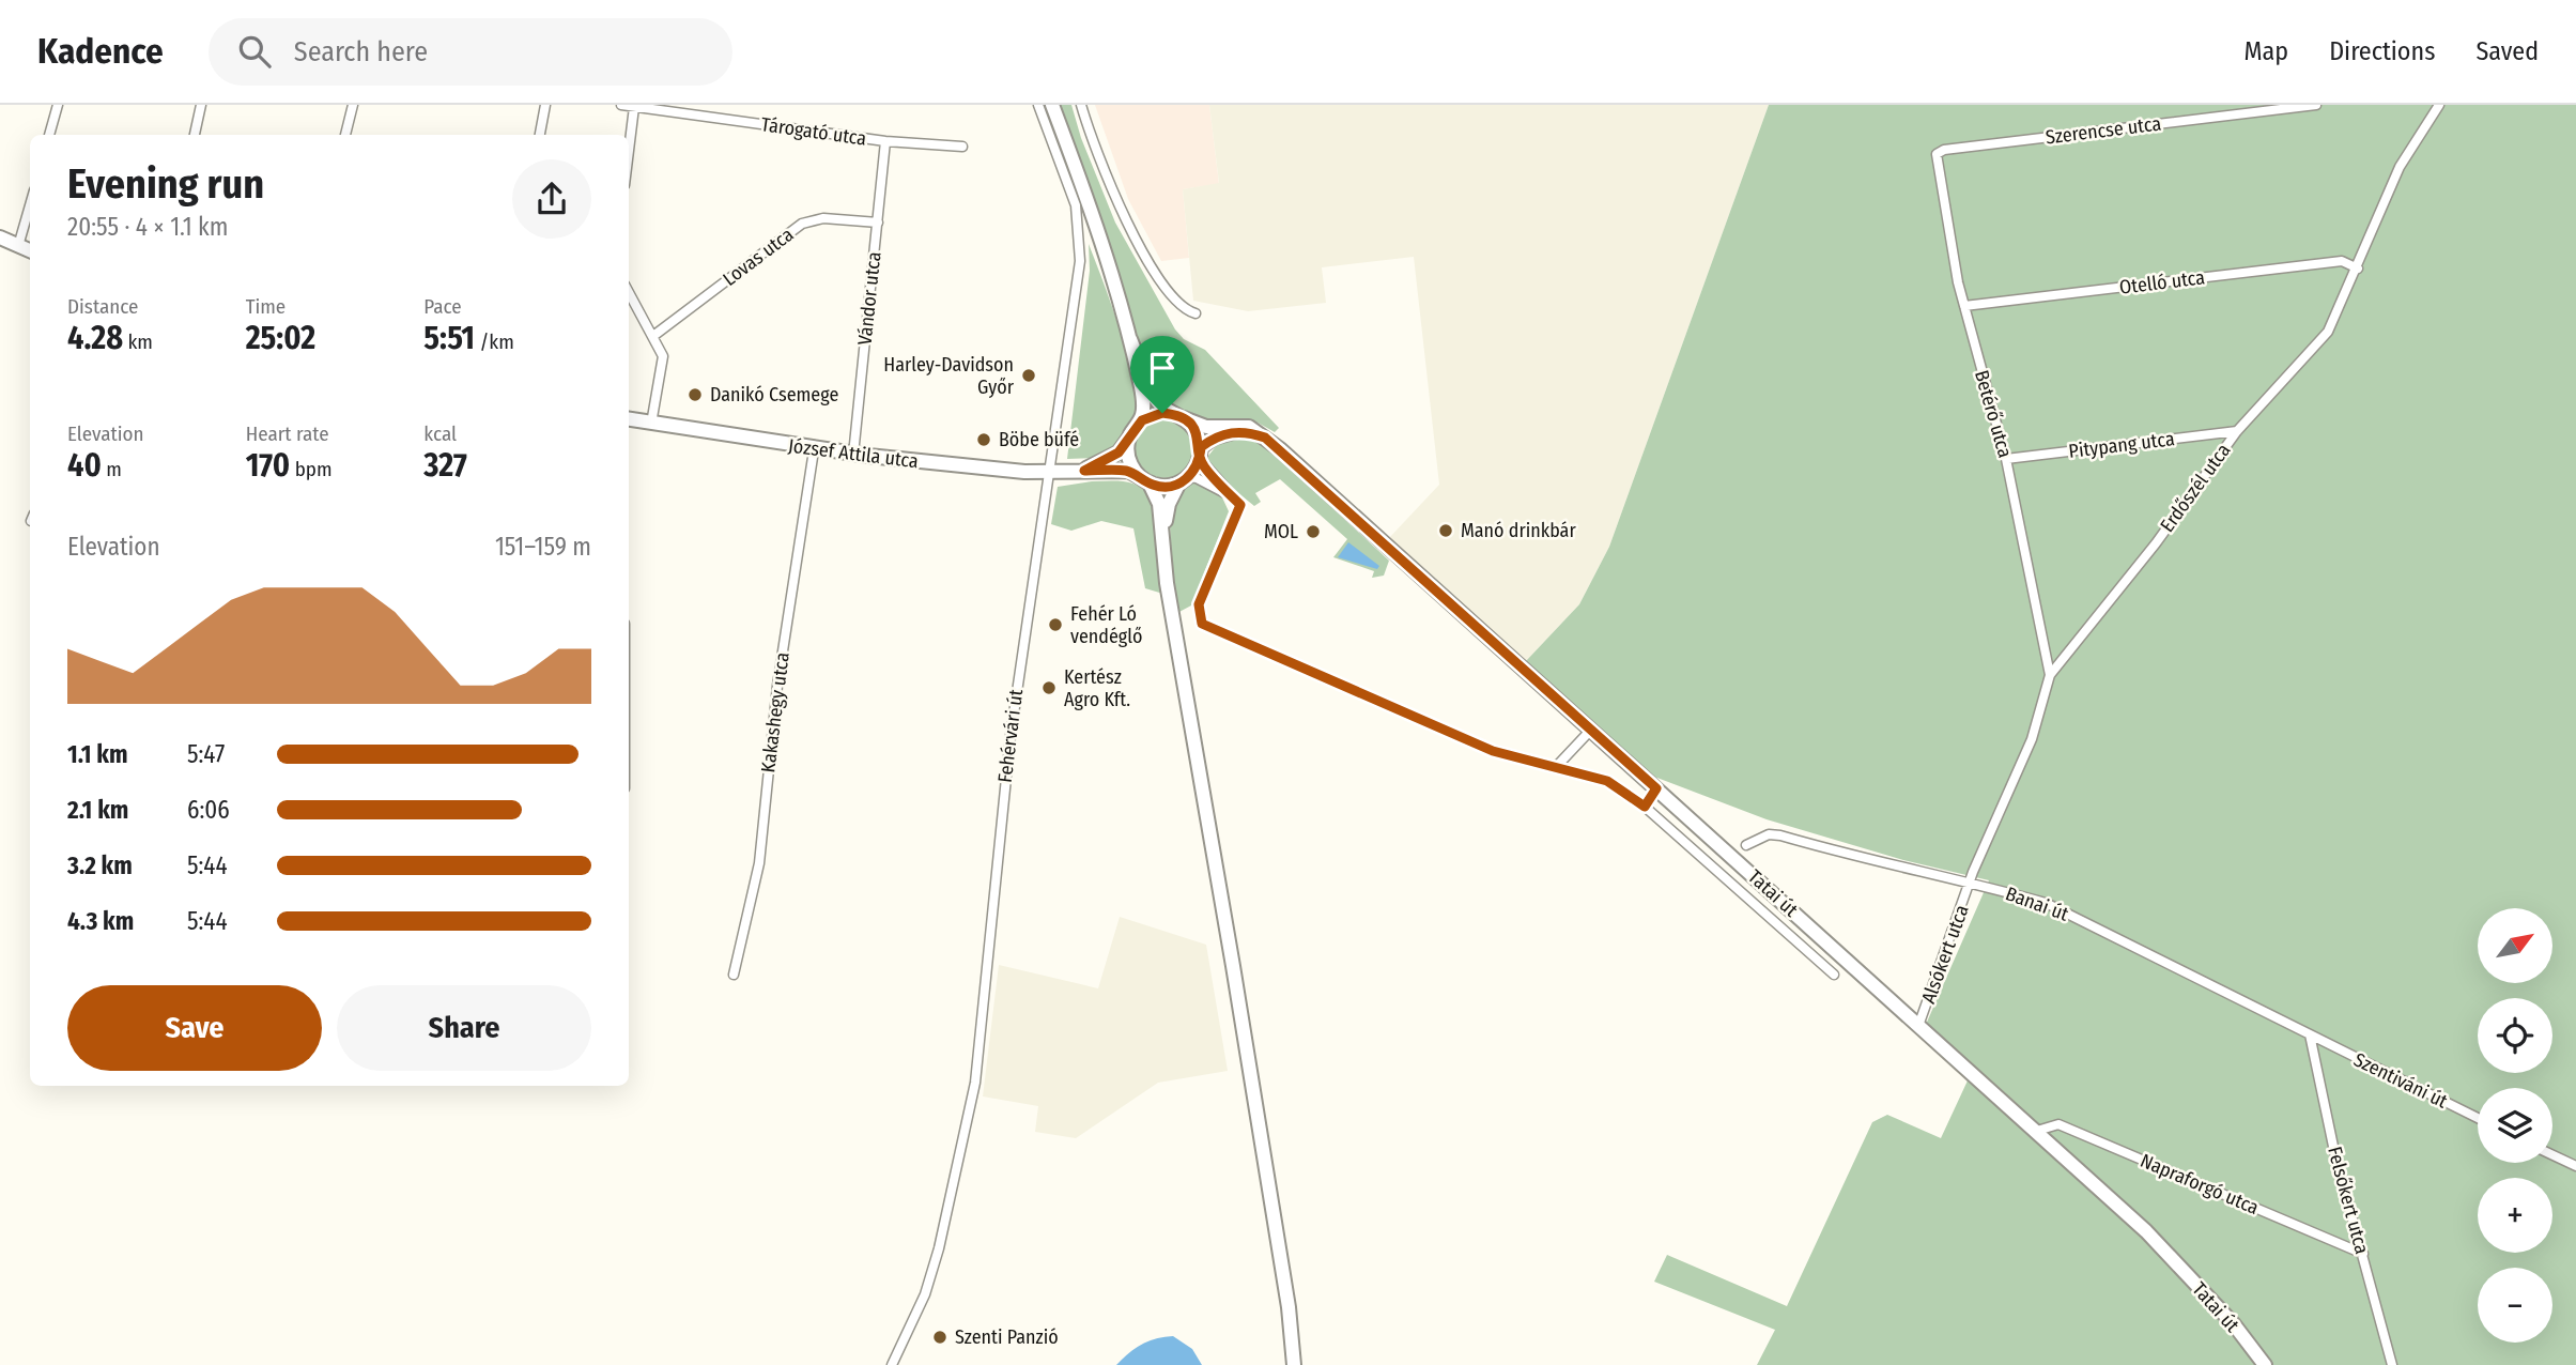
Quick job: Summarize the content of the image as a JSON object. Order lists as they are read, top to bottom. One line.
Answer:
{"streets":{"street":["Szerencse utca","Tárogató utca","Lovas utca","Otelló utca","Vándor utca","Betérő utca","Pitypang utca","József Attila utca","Erdőszél utca","Kakashegy utca","Fehérvári út","Tatai út","Banai út","Alsókert utca","Szentiváni út","Napraforgó utca","Felsőkert utca"]},"crossings":[["Szerencse utca","Betérő utca"],["Tárogató utca","Vándor utca"],["Lovas utca","Vándor utca"],["Otelló utca","Betérő utca"],["Otelló utca","Erdőszél utca"],["Vándor utca","József Attila utca"],["Betérő utca","Pitypang utca"],["Betérő utca","Erdőszél utca"],["Pitypang utca","Erdőszél utca"],["József Attila utca","Kakashegy utca"],["József Attila utca","Fehérvári út"],["József Attila utca","Tatai út"],["Erdőszél utca","Banai út"],["Erdőszél utca","Alsókert utca"],["Tatai út","Alsókert utca"],["Tatai út","Napraforgó utca"],["Banai út","Alsókert utca"],["Banai út","Szentiváni út"],["Banai út","Felsőkert utca"],["Szentiváni út","Felsőkert utca"],["Napraforgó utca","Felsőkert utca"]],"places":["Harley-Davidson Győr","Danikó Csemege","Böbe büfé","Manó drinkbár","MOL","Fehér Ló vendéglő","Kertész Agro Kft.","Szenti Panzió"],"north":"top right","page":{"header":"Kadence","search":"Search here","nav":["Map","Directions","Saved"],"heading":["Evening run","20:55 · 4 × 1.1 km"],"stats":[["Distance","4.28 km"],["Time","25:02"],["Pace","5:51 /km"],["Elevation","40 m"],["Heart rate","170 bpm"],["kcal","327"]],"chart":["Elevation","151–159 m"],"list":[{"name":"1.1 km","note":"5:47"},{"name":"2.1 km","note":"6:06"},{"name":"3.2 km","note":"5:44"},{"name":"4.3 km","note":"5:44"}],"map_buttons":["+","−"],"buttons":["Save","Share"]}}
